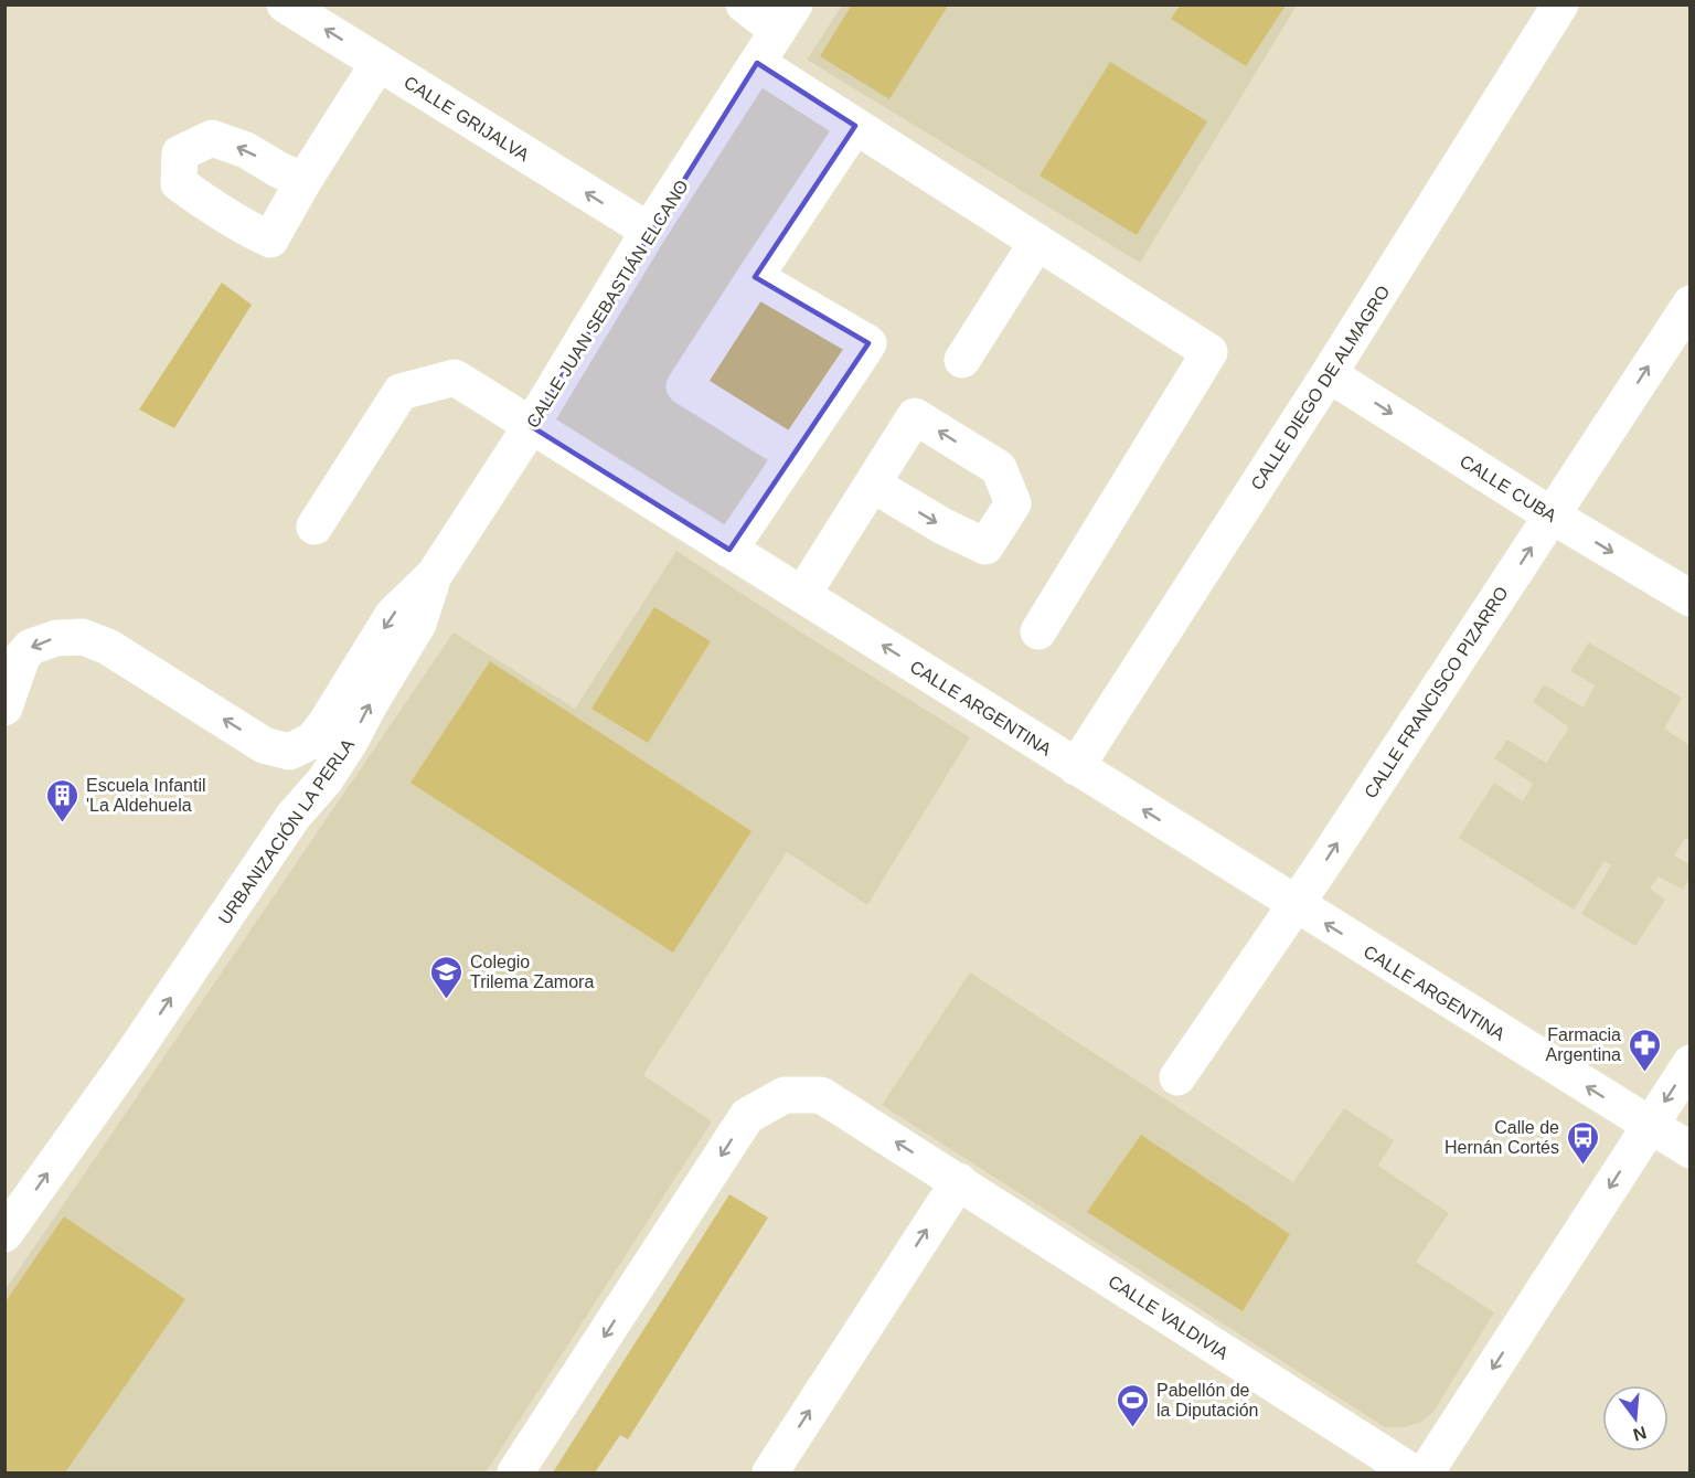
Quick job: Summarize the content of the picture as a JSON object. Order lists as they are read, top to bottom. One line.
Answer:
{"streets":{"street":["CALLE GRIJALVA","CALLE JUAN SEBASTIÁN ELCANO","CALLE DIEGO DE ALMAGRO","CALLE CUBA","CALLE FRANCISCO PIZARRO","CALLE ARGENTINA","URBANIZACIÓN LA PERLA","CALLE VALDIVIA"]},"crossings":[["CALLE GRIJALVA","CALLE JUAN SEBASTIÁN ELCANO"],["CALLE JUAN SEBASTIÁN ELCANO","CALLE ARGENTINA"],["CALLE JUAN SEBASTIÁN ELCANO","URBANIZACIÓN LA PERLA"],["CALLE DIEGO DE ALMAGRO","CALLE CUBA"],["CALLE DIEGO DE ALMAGRO","CALLE ARGENTINA"],["CALLE CUBA","CALLE FRANCISCO PIZARRO"],["CALLE FRANCISCO PIZARRO","CALLE ARGENTINA"]],"one_way":["CALLE GRIJALVA","CALLE CUBA","CALLE FRANCISCO PIZARRO","CALLE ARGENTINA"],"places":{"building":["Escuela Infantil 'La Aldehuela"],"school or university":["Colegio Trilema Zamora"],"pharmacy":["Farmacia Argentina"],"bus stop":["Calle de Hernán Cortés"],"sports":["Pabellón de la Diputación"]},"north":"bottom"}
